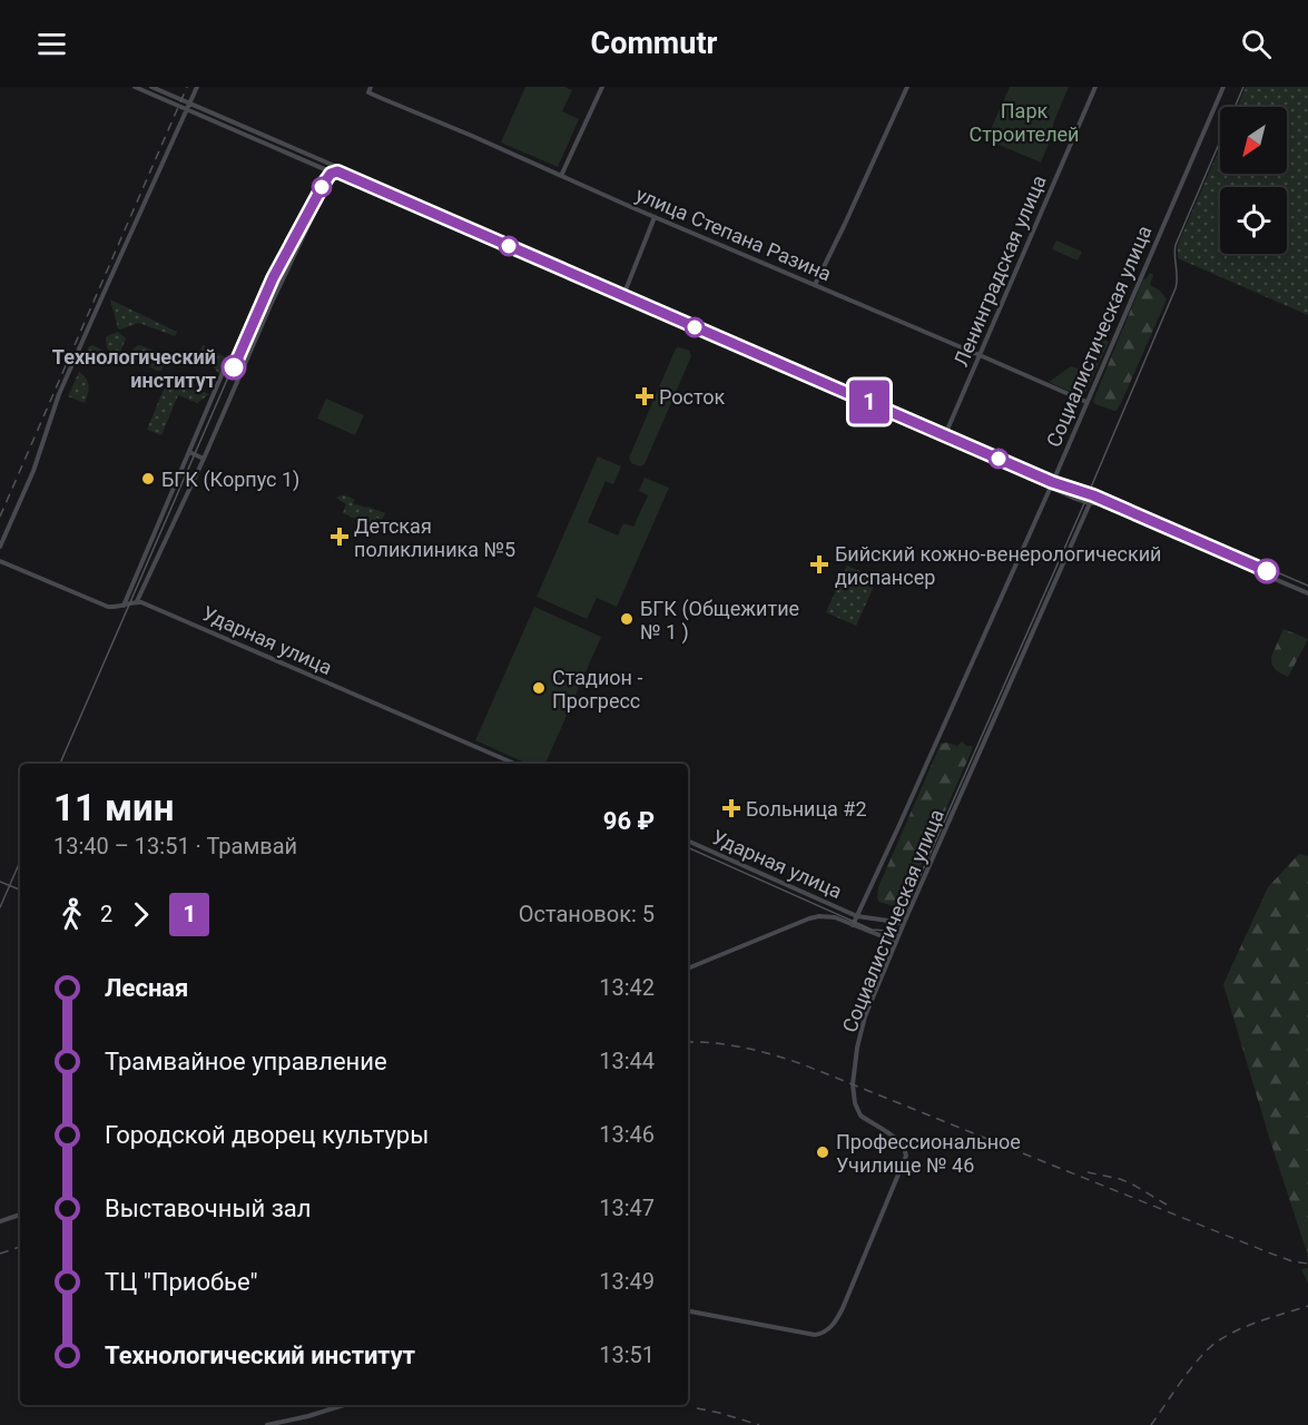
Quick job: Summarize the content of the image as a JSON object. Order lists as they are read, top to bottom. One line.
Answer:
{"streets":{"street":["улица Степана Разина","Ленинградская улица","Социалистическая улица","Ударная улица"]},"crossings":[["улица Степана Разина","Ленинградская улица"],["улица Степана Разина","Социалистическая улица"],["Социалистическая улица","Ударная улица"]],"parks":["Парк Строителей"],"places":{"other":["Технологический институт","БГК (Корпус 1)","БГК (Общежитие № 1 )","Стадион - Прогресс","Профессиональное Училище № 46"],"health":["Росток","Детская поликлиника №5","Бийский кожно-венерологический диспансер","Больница #2"]},"lines":["tram line 1"],"north":"bottom left","page":{"header":"Commutr","on_map":"1","heading":["11 мин","13:40 – 13:51 · Трамвай","96 ₽"],"legs":["2","1","Остановок: 5"],"list":[{"name":"Лесная","value":"13:42"},{"name":"Трамвайное управление","value":"13:44"},{"name":"Городской дворец культуры","value":"13:46"},{"name":"Выставочный зал","value":"13:47"},{"name":"ТЦ \"Приобье\"","value":"13:49"},{"name":"Технологический институт","value":"13:51"}]}}
